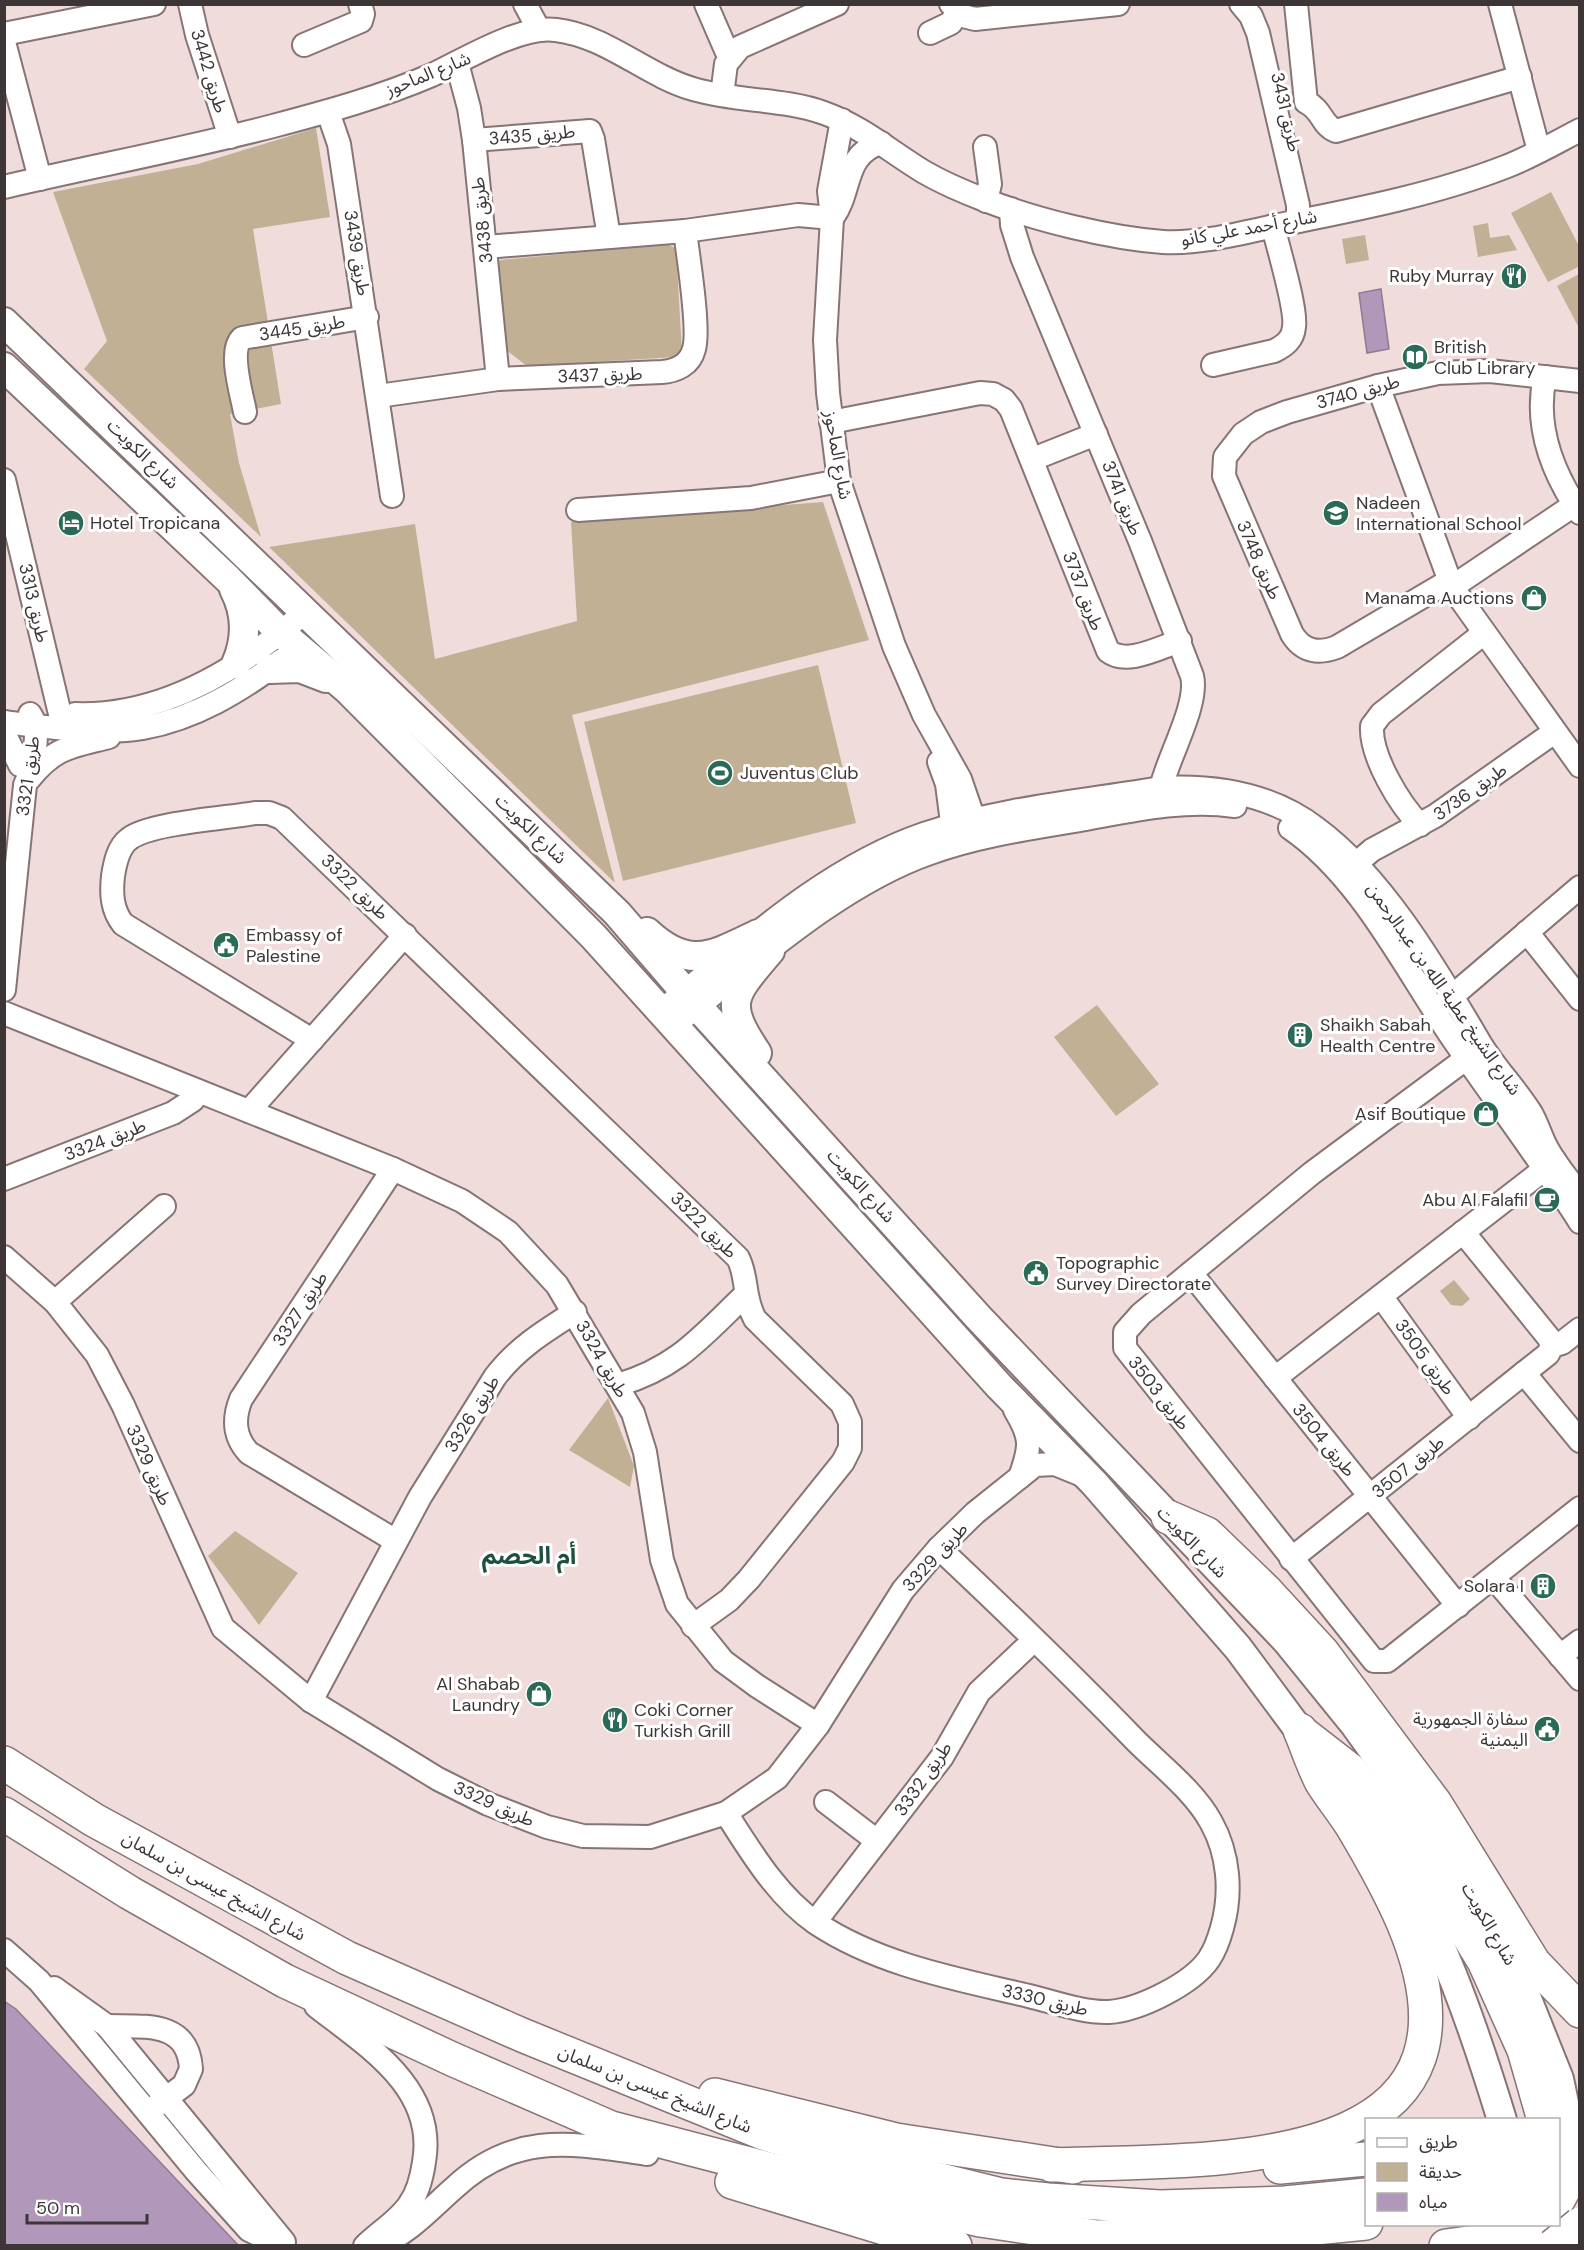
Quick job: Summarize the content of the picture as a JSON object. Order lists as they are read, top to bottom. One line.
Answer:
{"streets":{"highway":["شارع الشيخ عيسى بن سلمان"],"main road":["شارع الكويت"],"street":["طريق 3442","شارع الماحوز","طريق 3431","طريق 3435","طريق 3438","شارع أحمد علي كانو","طريق 3439","طريق 3445","طريق 3437","طريق 3740","طريق 3741","طريق 3748","طريق 3737","طريق 3313","طريق 3321","طريق 3736","طريق 3322","شارع الشيخ عطية الله بن عبدالرحمن","طريق 3324","طريق 3327","طريق 3505","طريق 3503","طريق 3326","طريق 3504","طريق 3329","طريق 3507","طريق 3332","طريق 3330"]},"crossings":[["طريق 3442","شارع الماحوز"],["شارع الماحوز","طريق 3438"],["شارع الماحوز","شارع أحمد علي كانو"],["شارع الماحوز","طريق 3439"],["شارع الماحوز","طريق 3737"],["شارع الماحوز","شارع الشيخ عطية الله بن عبدالرحمن"],["طريق 3435","طريق 3438"],["طريق 3438","طريق 3437"],["شارع أحمد علي كانو","طريق 3741"],["طريق 3439","طريق 3445"],["طريق 3439","طريق 3437"],["طريق 3740","طريق 3748"],["شارع الكويت","شارع الشيخ عطية الله بن عبدالرحمن"],["شارع الكويت","طريق 3329"],["طريق 3741","طريق 3737"],["طريق 3741","شارع الشيخ عطية الله بن عبدالرحمن"],["طريق 3322","طريق 3324"],["شارع الشيخ عطية الله بن عبدالرحمن","طريق 3503"],["طريق 3324","طريق 3327"],["طريق 3324","طريق 3326"],["طريق 3324","طريق 3329"],["طريق 3327","طريق 3326"],["طريق 3505","طريق 3507"],["طريق 3503","طريق 3504"],["طريق 3503","طريق 3507"],["طريق 3326","طريق 3329"],["طريق 3504","طريق 3507"],["طريق 3329","طريق 3330"],["طريق 3332","طريق 3330"]],"districts":["أم الحصم"],"places":{"restaurant":["Ruby Murray","Coki Corner Turkish Grill"],"library":["British Club Library"],"school or university":["Nadeen International School"],"hotel":["Hotel Tropicana"],"shop":["Manama Auctions","Asif Boutique","Al Shabab Laundry"],"sports":["Juventus Club"],"public building":["Embassy of Palestine","Topographic Survey Directorate","سفارة الجمهورية اليمنية"],"building":["Shaikh Sabah Health Centre","Solara I"],"cafe":["Abu Al Falafil"]},"legend":["طريق","حديقة","مياه"],"scale_bar":"50 m"}
